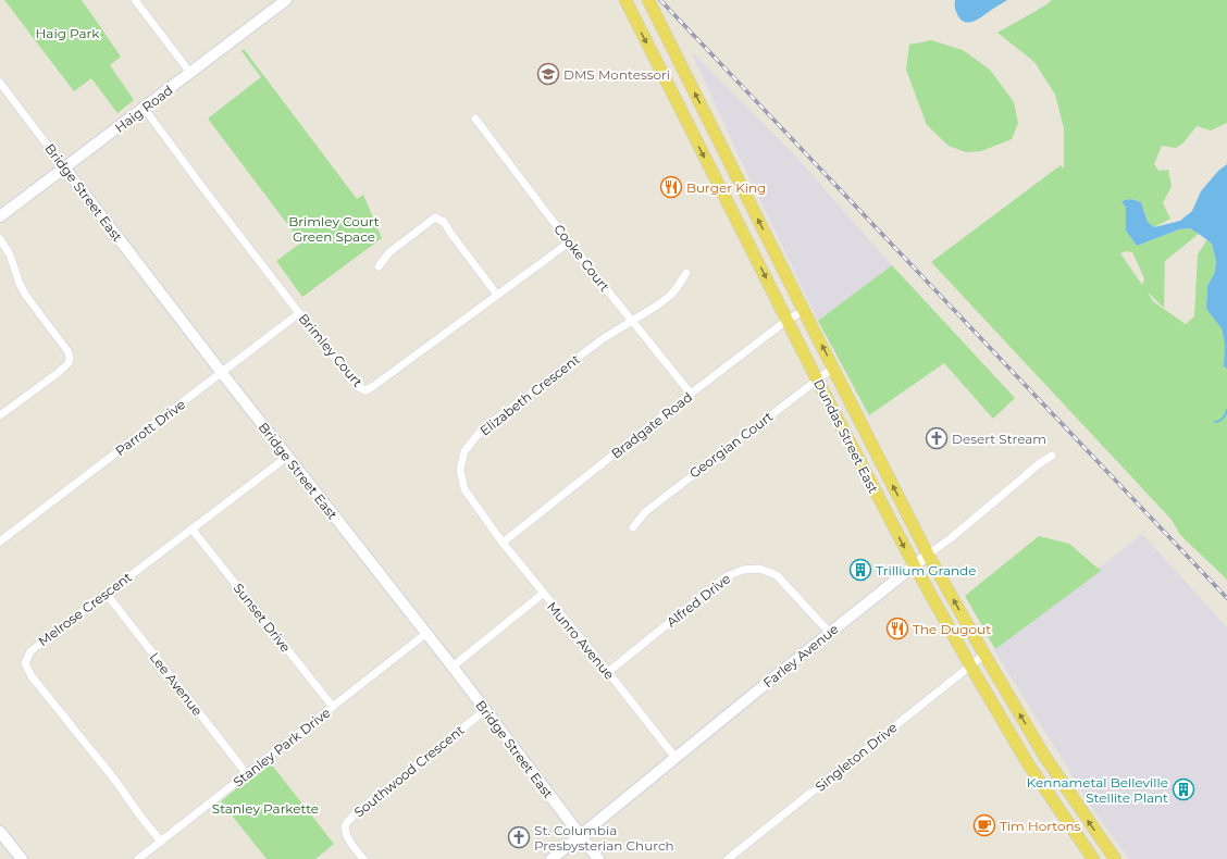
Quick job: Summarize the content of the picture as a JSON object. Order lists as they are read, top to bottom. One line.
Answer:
{"streets":{"main road":["Dundas Street East"],"street":["Haig Road","Bridge Street East","Cooke Court","Brimley Court","Elizabeth Crescent","Bradgate Road","Parrott Drive","Georgian Court","Alfred Drive","Melrose Crescent","Sunset Drive","Munro Avenue","Farley Avenue","Lee Avenue","Stanley Park Drive","Singleton Drive","Southwood Crescent"]},"crossings":[["Haig Road","Bridge Street East"],["Haig Road","Brimley Court"],["Bridge Street East","Parrott Drive"],["Bridge Street East","Melrose Crescent"],["Bridge Street East","Munro Avenue"],["Bridge Street East","Farley Avenue"],["Bridge Street East","Stanley Park Drive"],["Bridge Street East","Southwood Crescent"],["Cooke Court","Brimley Court"],["Cooke Court","Elizabeth Crescent"],["Cooke Court","Bradgate Road"],["Brimley Court","Parrott Drive"],["Elizabeth Crescent","Bradgate Road"],["Elizabeth Crescent","Munro Avenue"],["Bradgate Road","Dundas Street East"],["Dundas Street East","Georgian Court"],["Dundas Street East","Farley Avenue"],["Dundas Street East","Singleton Drive"],["Alfred Drive","Munro Avenue"],["Alfred Drive","Farley Avenue"],["Melrose Crescent","Sunset Drive"],["Melrose Crescent","Lee Avenue"],["Melrose Crescent","Stanley Park Drive"],["Sunset Drive","Stanley Park Drive"],["Munro Avenue","Farley Avenue"],["Lee Avenue","Stanley Park Drive"]],"parks":["Haig Park","Brimley Court Green Space","Stanley Parkette"],"places":{"school or university":["DMS Montessori"],"restaurant":["Burger King","The Dugout"],"church":["Desert Stream","St. Columbia Presbysterian Church"],"building":["Trillium Grande","Kennametal Belleville Stellite Plant"],"cafe":["Tim Hortons"]}}
